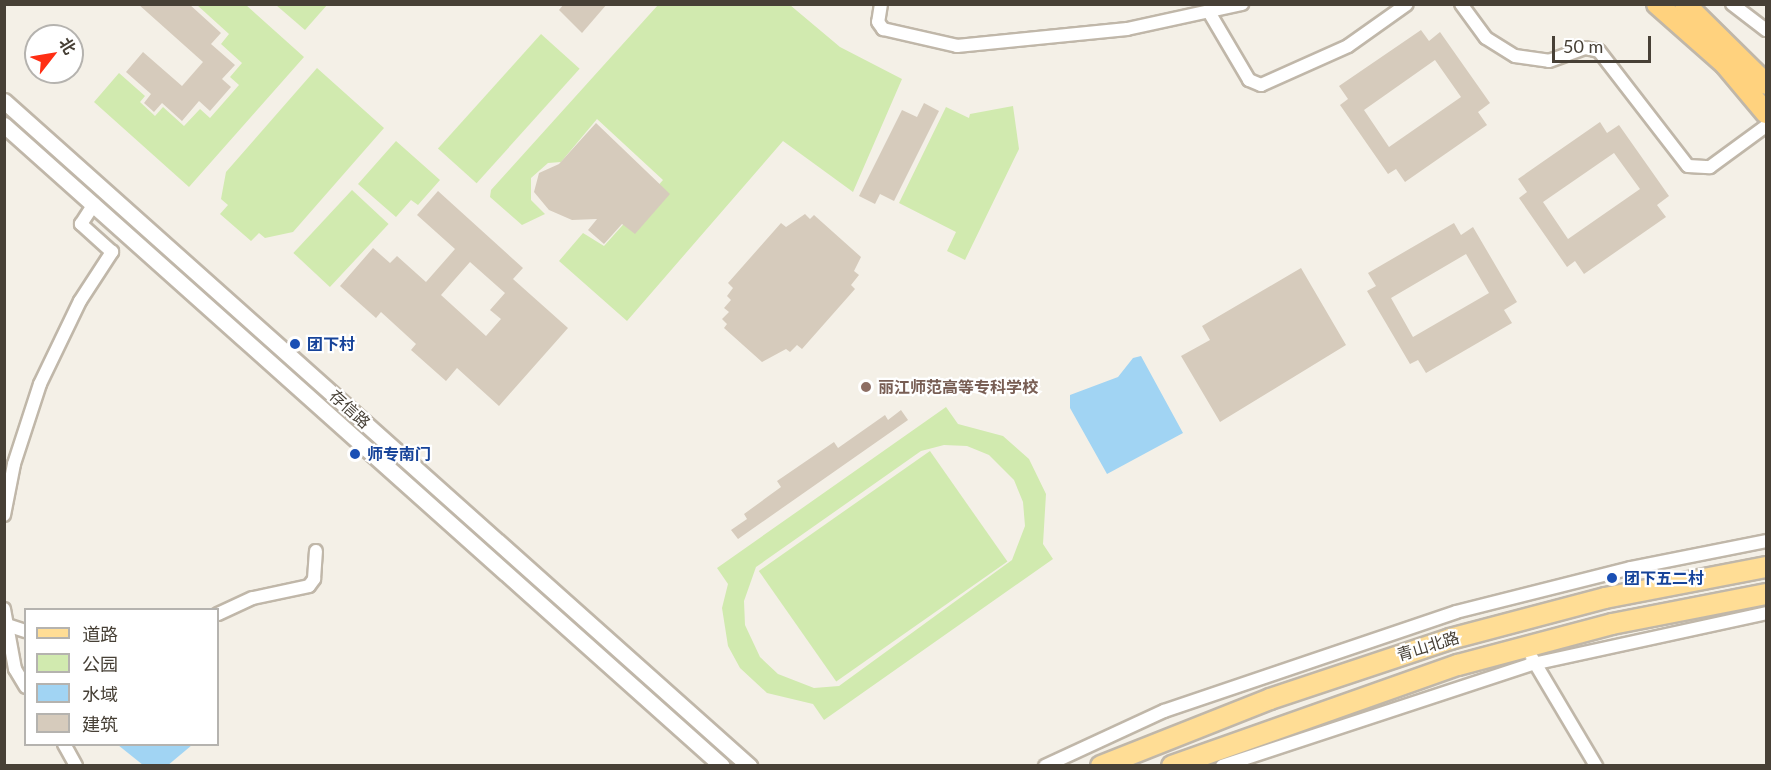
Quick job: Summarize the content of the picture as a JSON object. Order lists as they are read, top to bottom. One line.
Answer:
{"streets":{"main road":["青山北路"],"street":["存信路"]},"places":["团下村","丽江师范高等专科学校","师专南门","团下五二村"],"legend":["道路","公园","水域","建筑"],"scale_bar":"50 m","north":"top right"}
